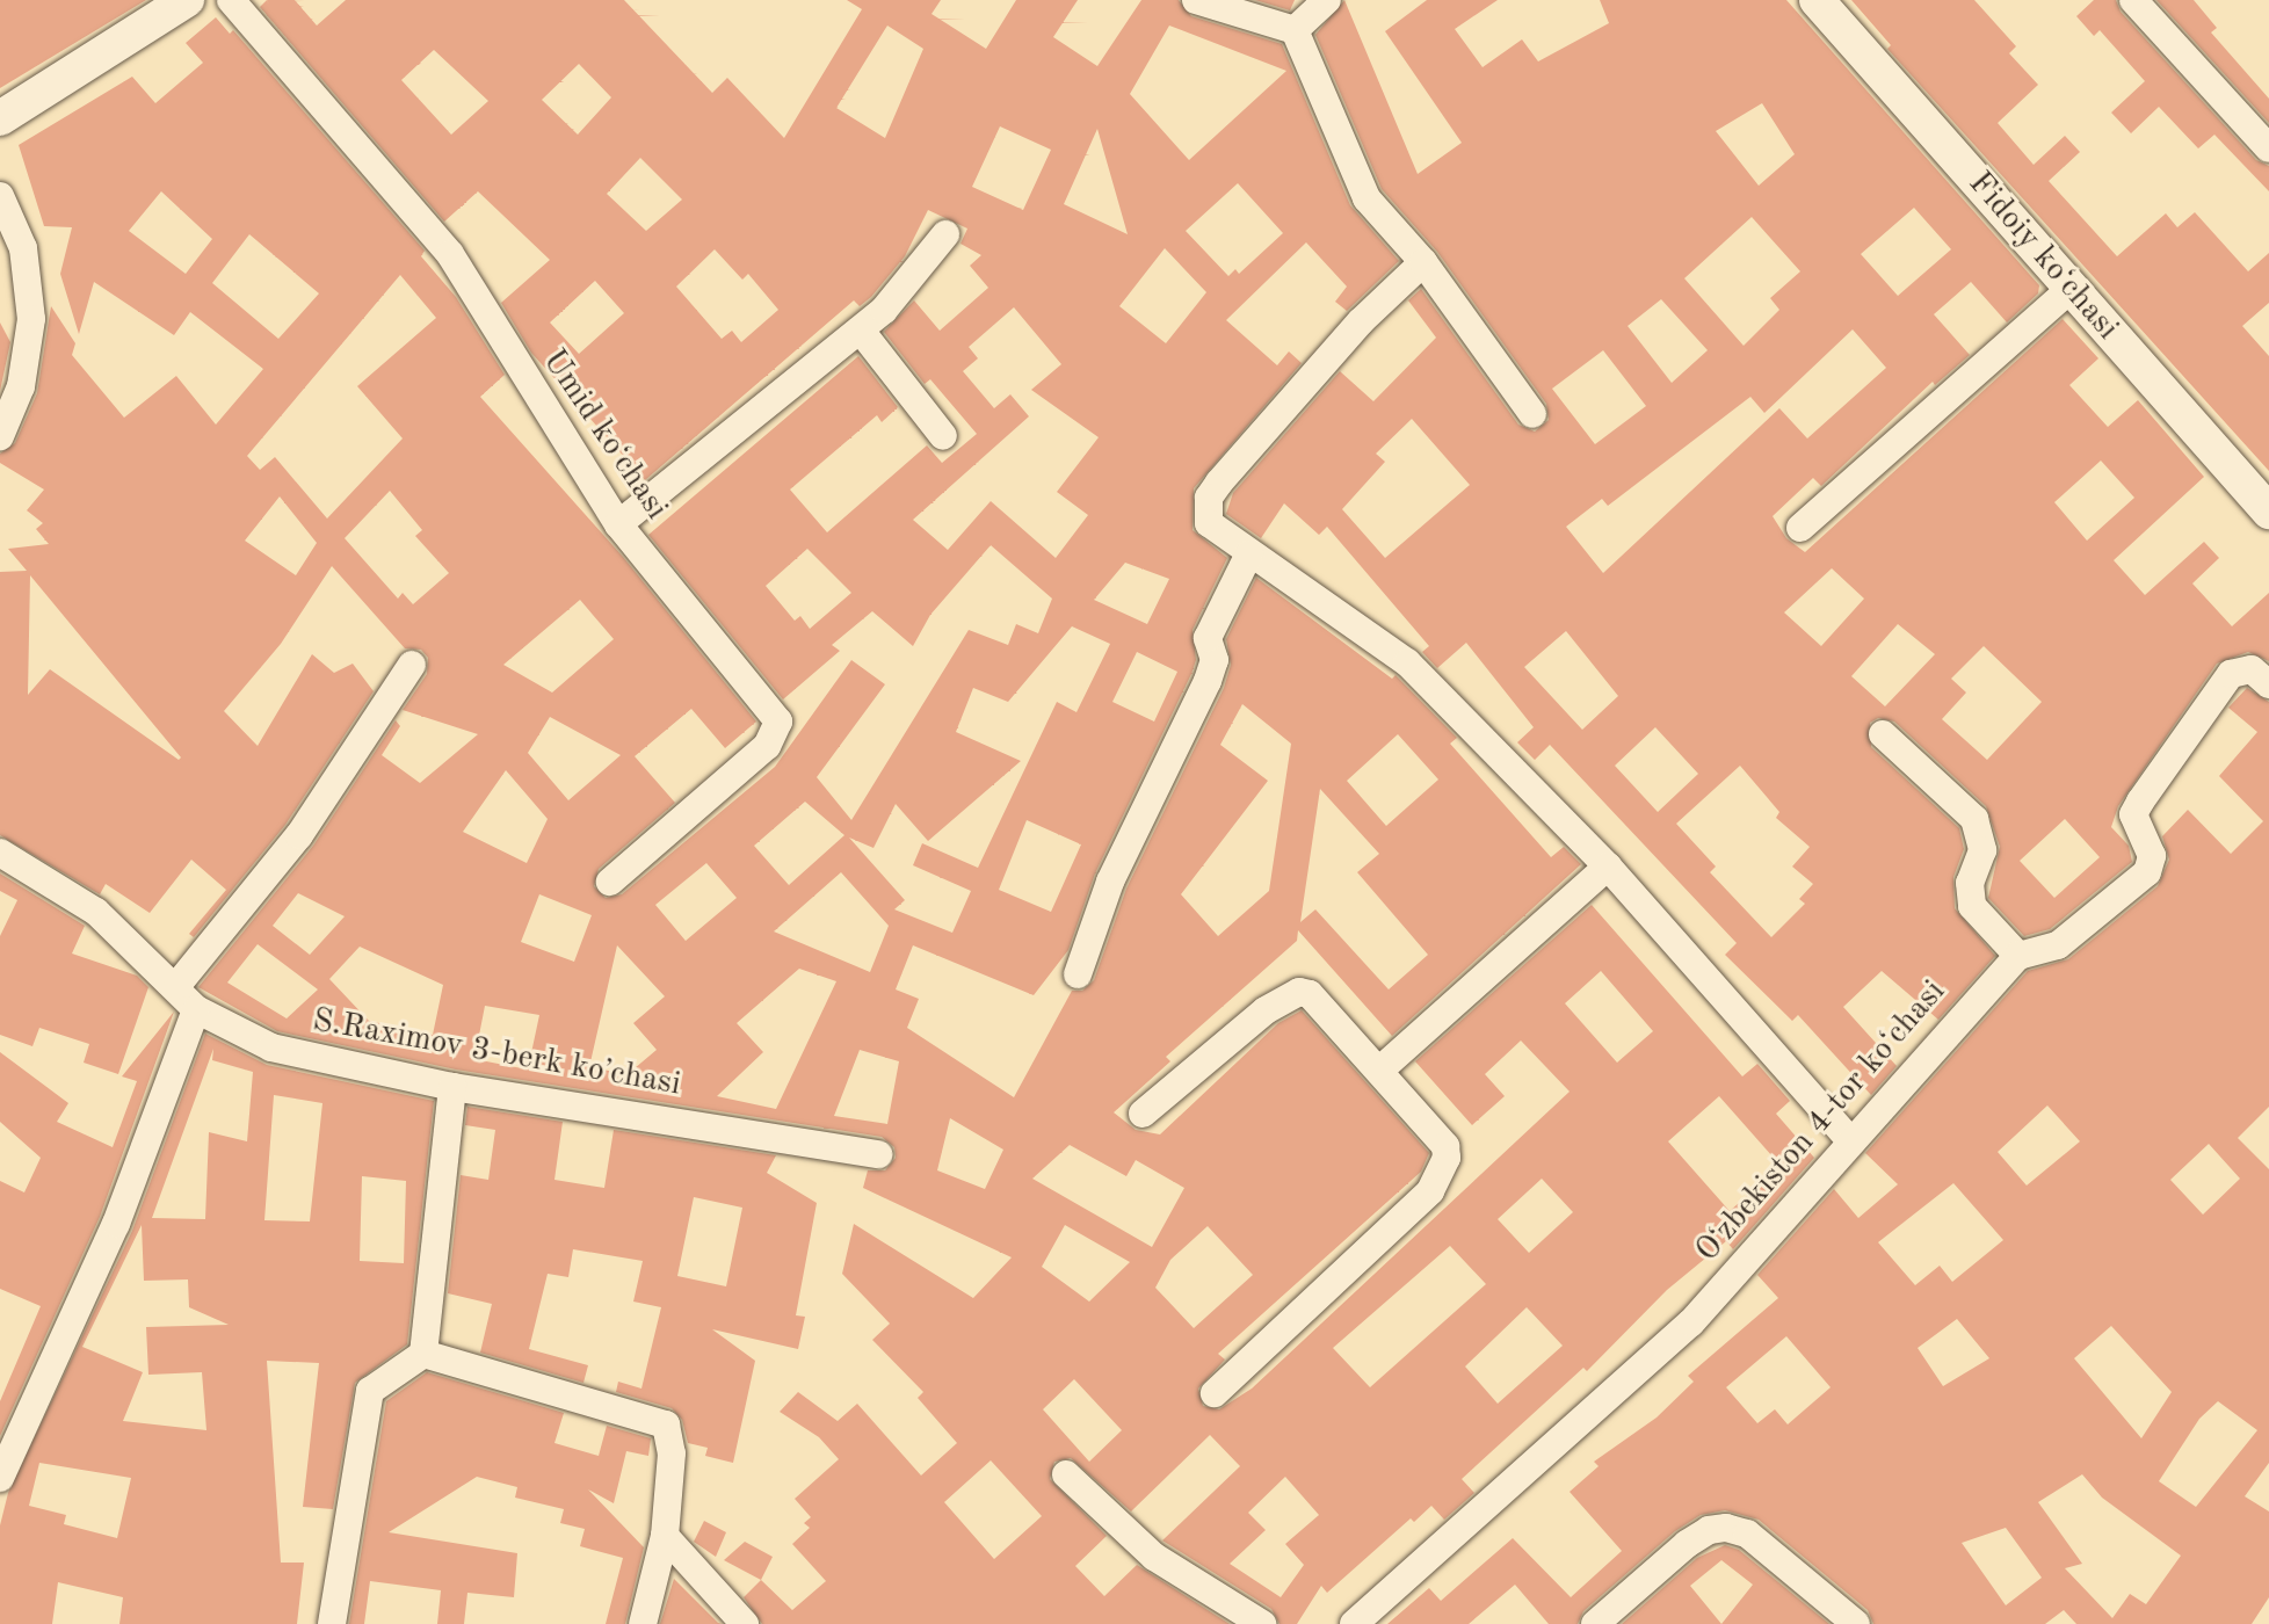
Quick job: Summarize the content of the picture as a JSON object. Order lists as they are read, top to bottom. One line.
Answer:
{"streets":{"street":["Fidoiy koʻchasi","Umid koʻchasi","S.Raximov 3-berk koʼchasi","Oʻzbekiston 4-tor koʻchasi"]}}
